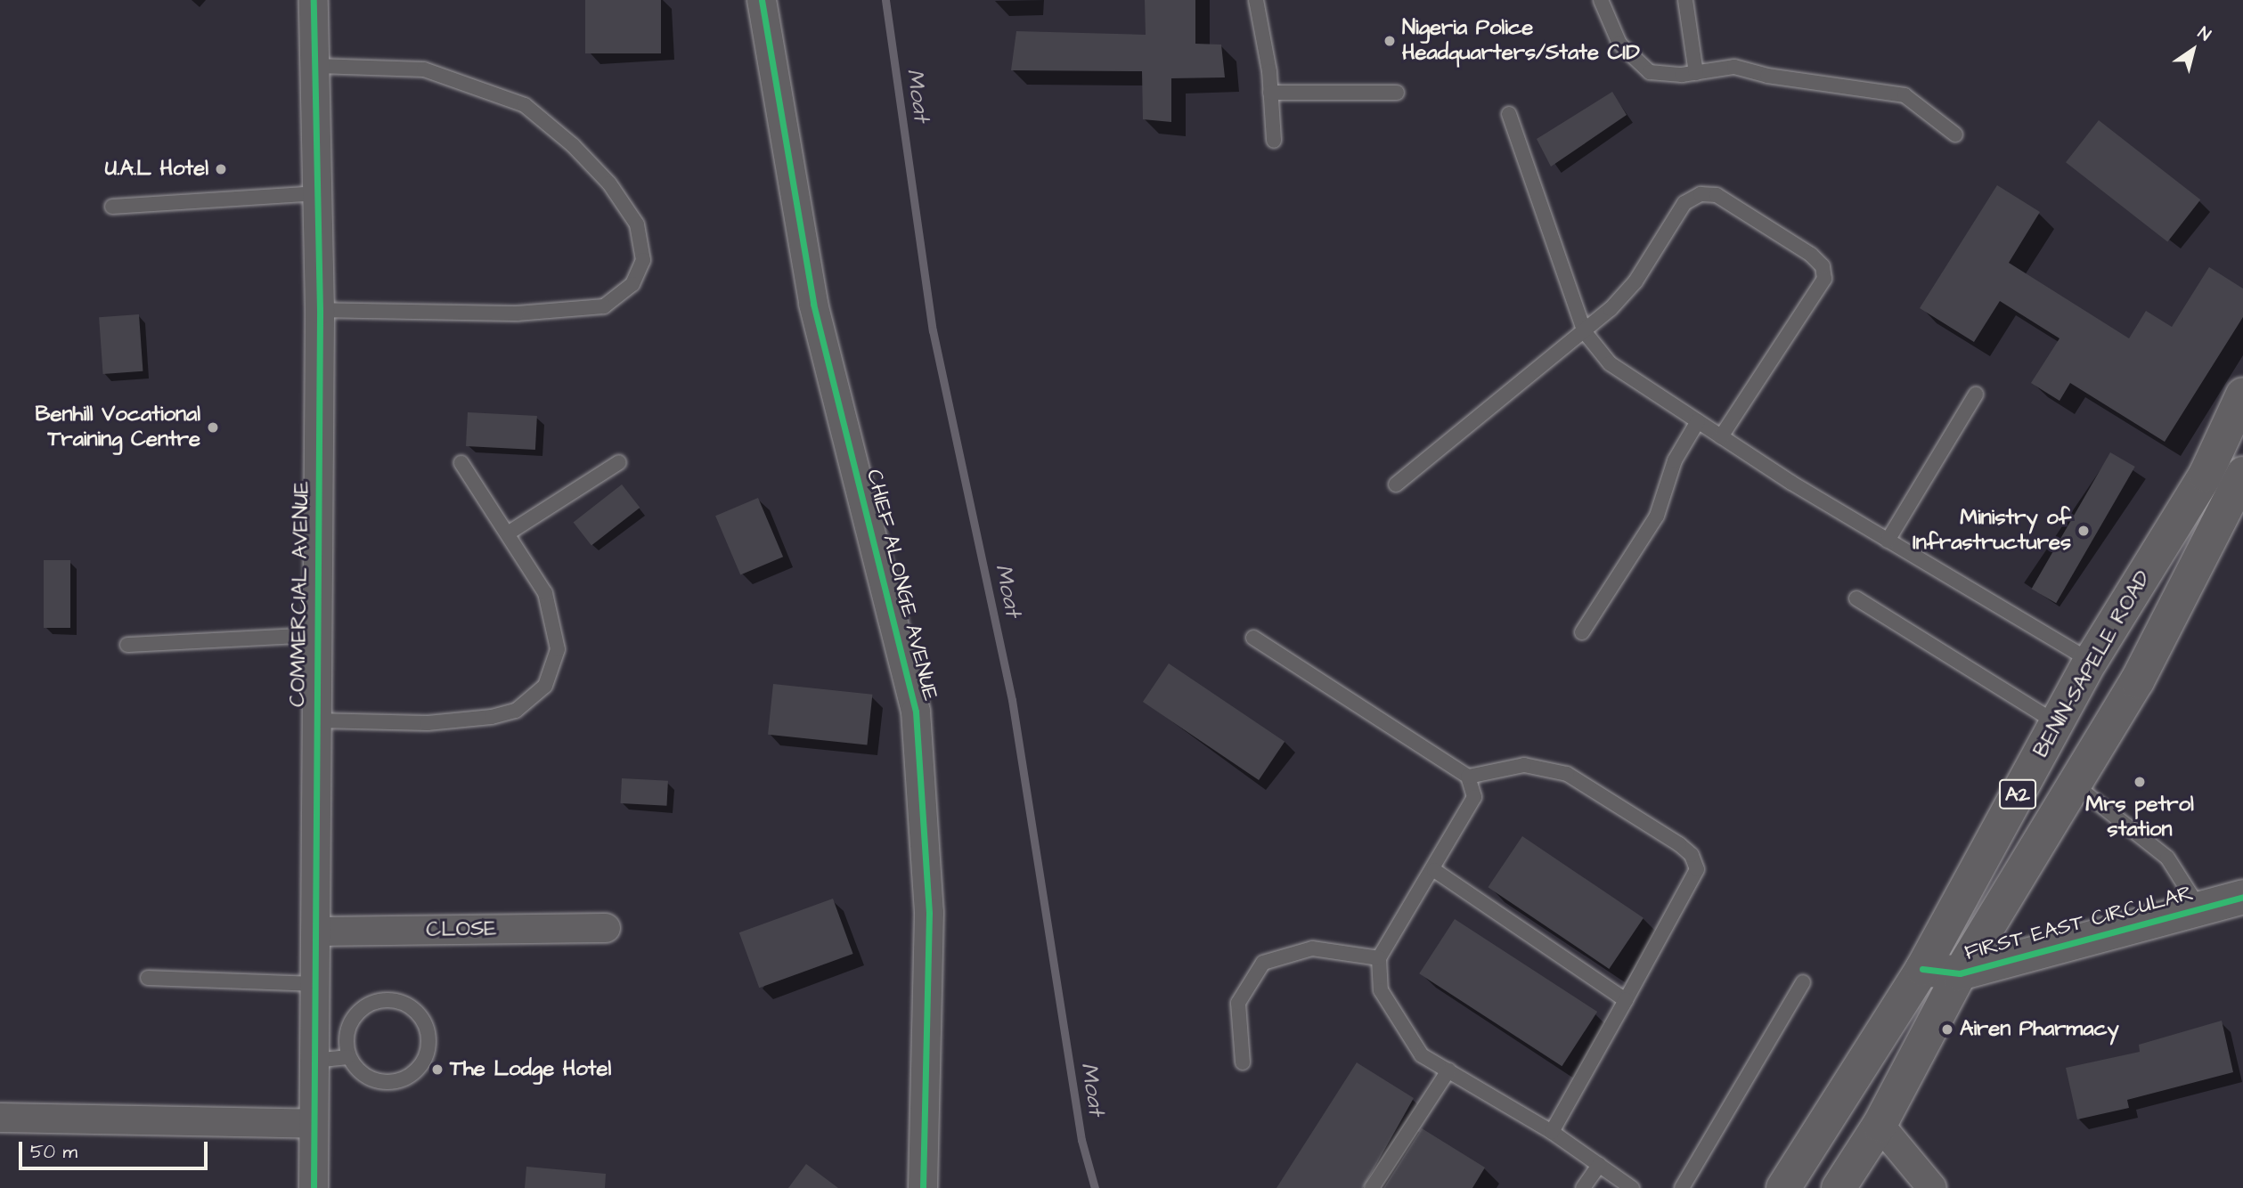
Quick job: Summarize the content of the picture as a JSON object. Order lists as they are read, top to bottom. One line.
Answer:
{"streets":{"main road":["BENIN-SAPELE ROAD","A2","FIRST EAST CIRCULAR"],"street":["CHIEF ALONGE AVENUE","COMMERCIAL AVENUE","CLOSE"]},"crossings":[["COMMERCIAL AVENUE","CLOSE"],["BENIN-SAPELE ROAD","FIRST EAST CIRCULAR"]],"water":["Moat"],"places":["Nigeria Police Headquarters/State CID","U.A.L Hotel","Benhill Vocational Training Centre","Ministry of Infrastructures","Mrs petrol station","Airen Pharmacy","The Lodge Hotel"],"scale_bar":"50 m","north":"top right"}
